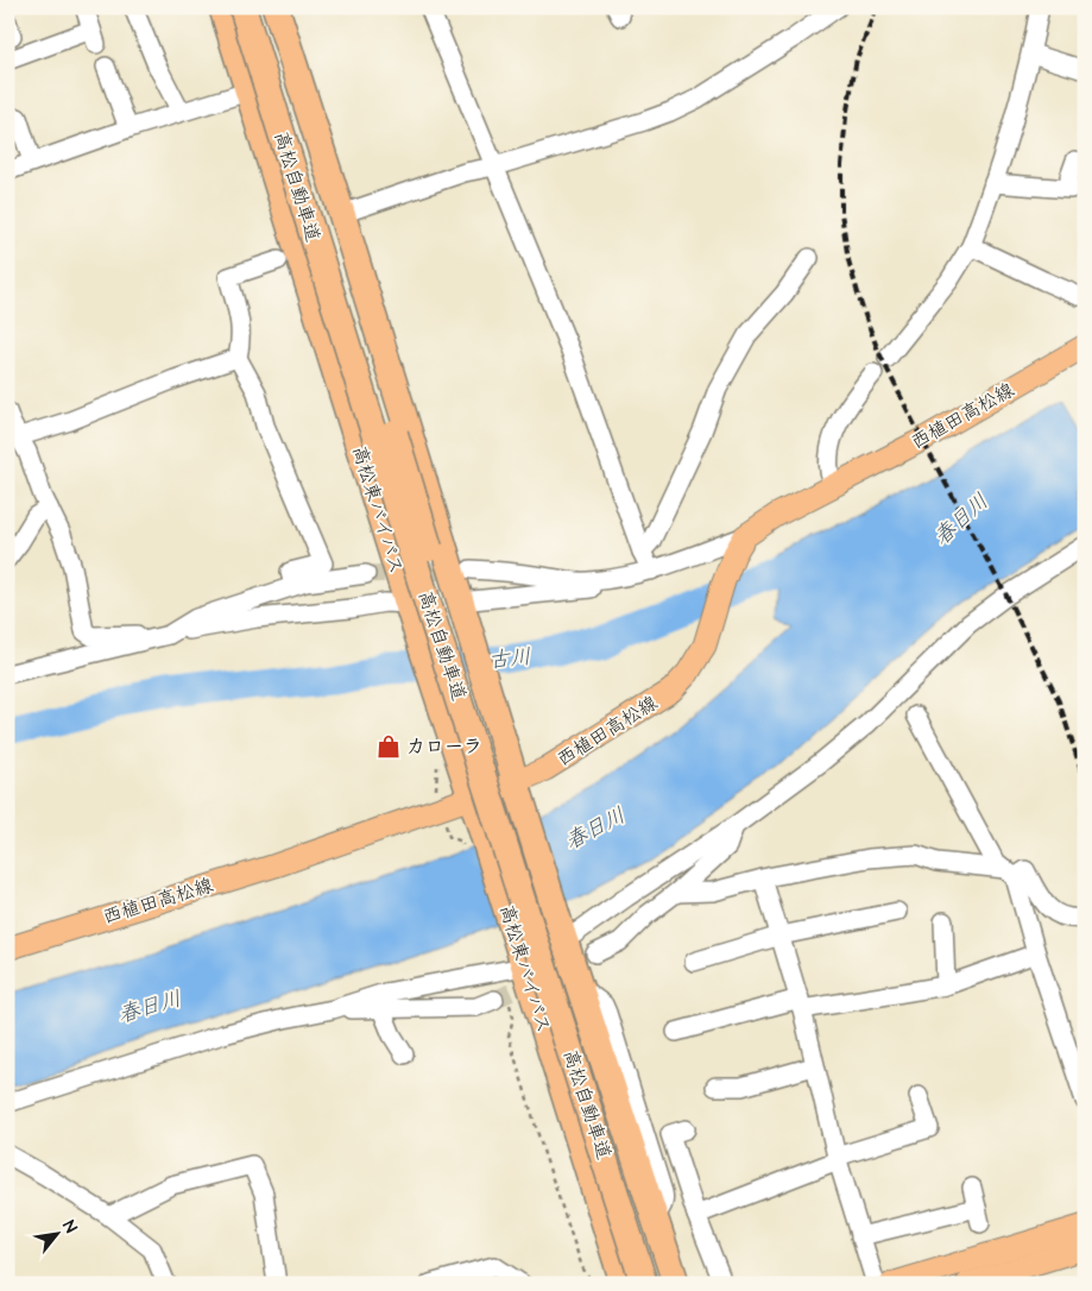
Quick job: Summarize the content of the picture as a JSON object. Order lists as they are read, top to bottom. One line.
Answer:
{"streets":{"highway":["高松自動車道","高松東バイパス"],"main road":["西植田高松線"]},"crossings":[["西植田高松線","高松東バイパス"]],"water":["春日川","古川"],"places":{"shop":["カローラ"]},"north":"top right"}
